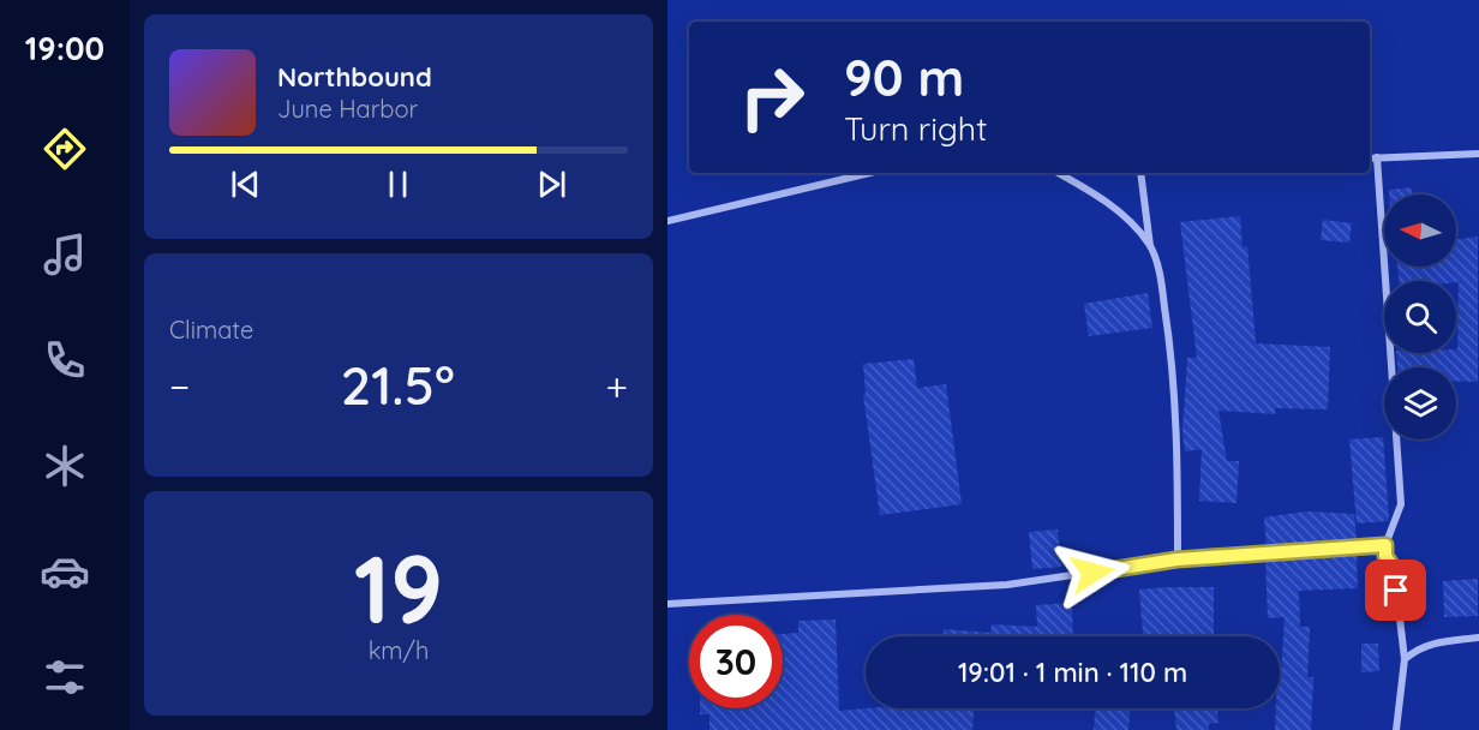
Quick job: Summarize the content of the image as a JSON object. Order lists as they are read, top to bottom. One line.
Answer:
{"north":"left","page":{"tabs":"19:00","turn":["90 m","Turn right"],"song":["Northbound","June Harbor"],"tile":["Climate",["19","km/h"]],"heat":["−","21.5°","+"],"limit":"30","trip":"19:01 · 1 min · 110 m"}}
